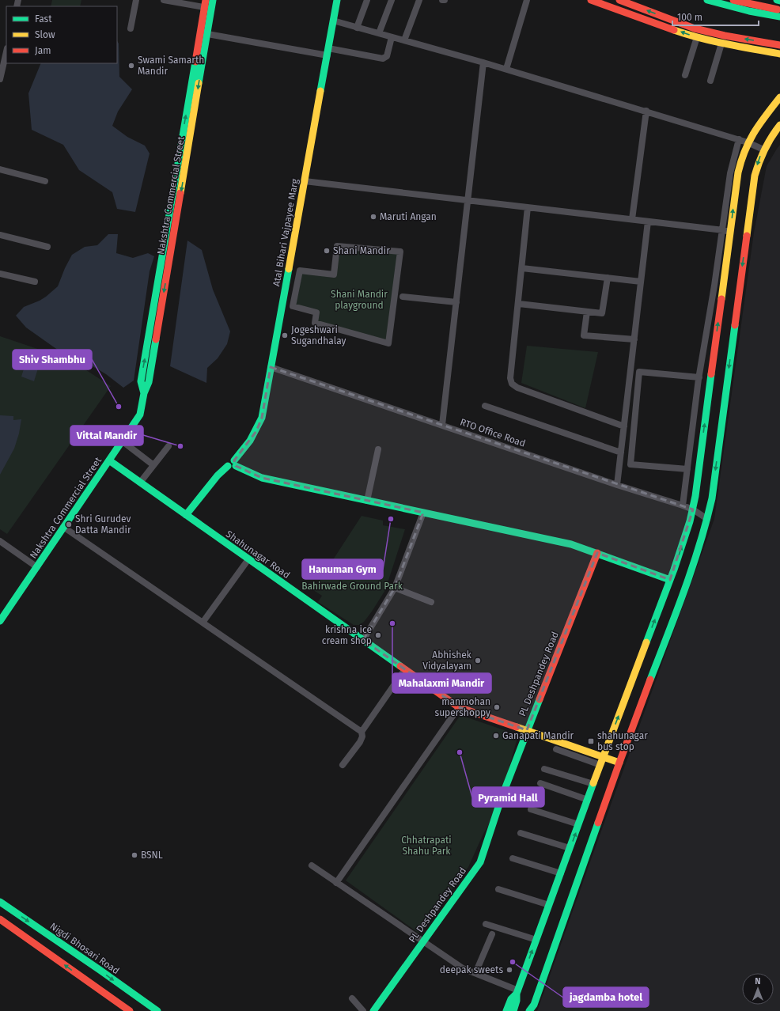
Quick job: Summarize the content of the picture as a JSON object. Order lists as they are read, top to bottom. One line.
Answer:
{"streets":{"street":["Nakshtra Commercial Street","Atal Bihari Vajpayee Marg","RTO Office Road","Shahunagar Road","PL Deshpandey Road","Nigdi Bhosari Road"]},"crossings":[["Nakshtra Commercial Street","Shahunagar Road"],["Atal Bihari Vajpayee Marg","RTO Office Road"],["Shahunagar Road","PL Deshpandey Road"]],"parks":["Shani Mandir playground","Bahirwade Ground Park","Chhatrapati Shahu Park"],"places":{"other":["Swami Samarth Mandir","Maruti Angan","Shani Mandir","Jogeshwari Sugandhalay","Shiv Shambhu","Vittal Mandir","Hanuman Gym","Shri Gurudev Datta Mandir","Mahalaxmi Mandir","krishna ice cream shop","Abhishek Vidyalayam","manmohan supershoppy","Ganapati Mandir","Pyramid Hall","BSNL","jagdamba hotel","deepak sweets"],"transit":["shahunagar bus stop"]},"legend":["Fast","Slow","Jam"],"scale_bar":"100 m","north":"top"}
